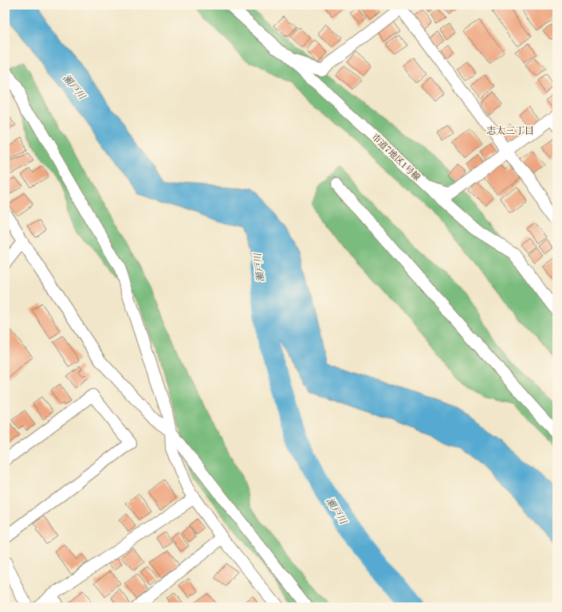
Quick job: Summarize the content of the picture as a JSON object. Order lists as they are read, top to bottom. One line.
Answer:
{"streets":{"street":["市道7地区1号線"]},"districts":["志太三丁目"],"water":["瀬戸川"]}
